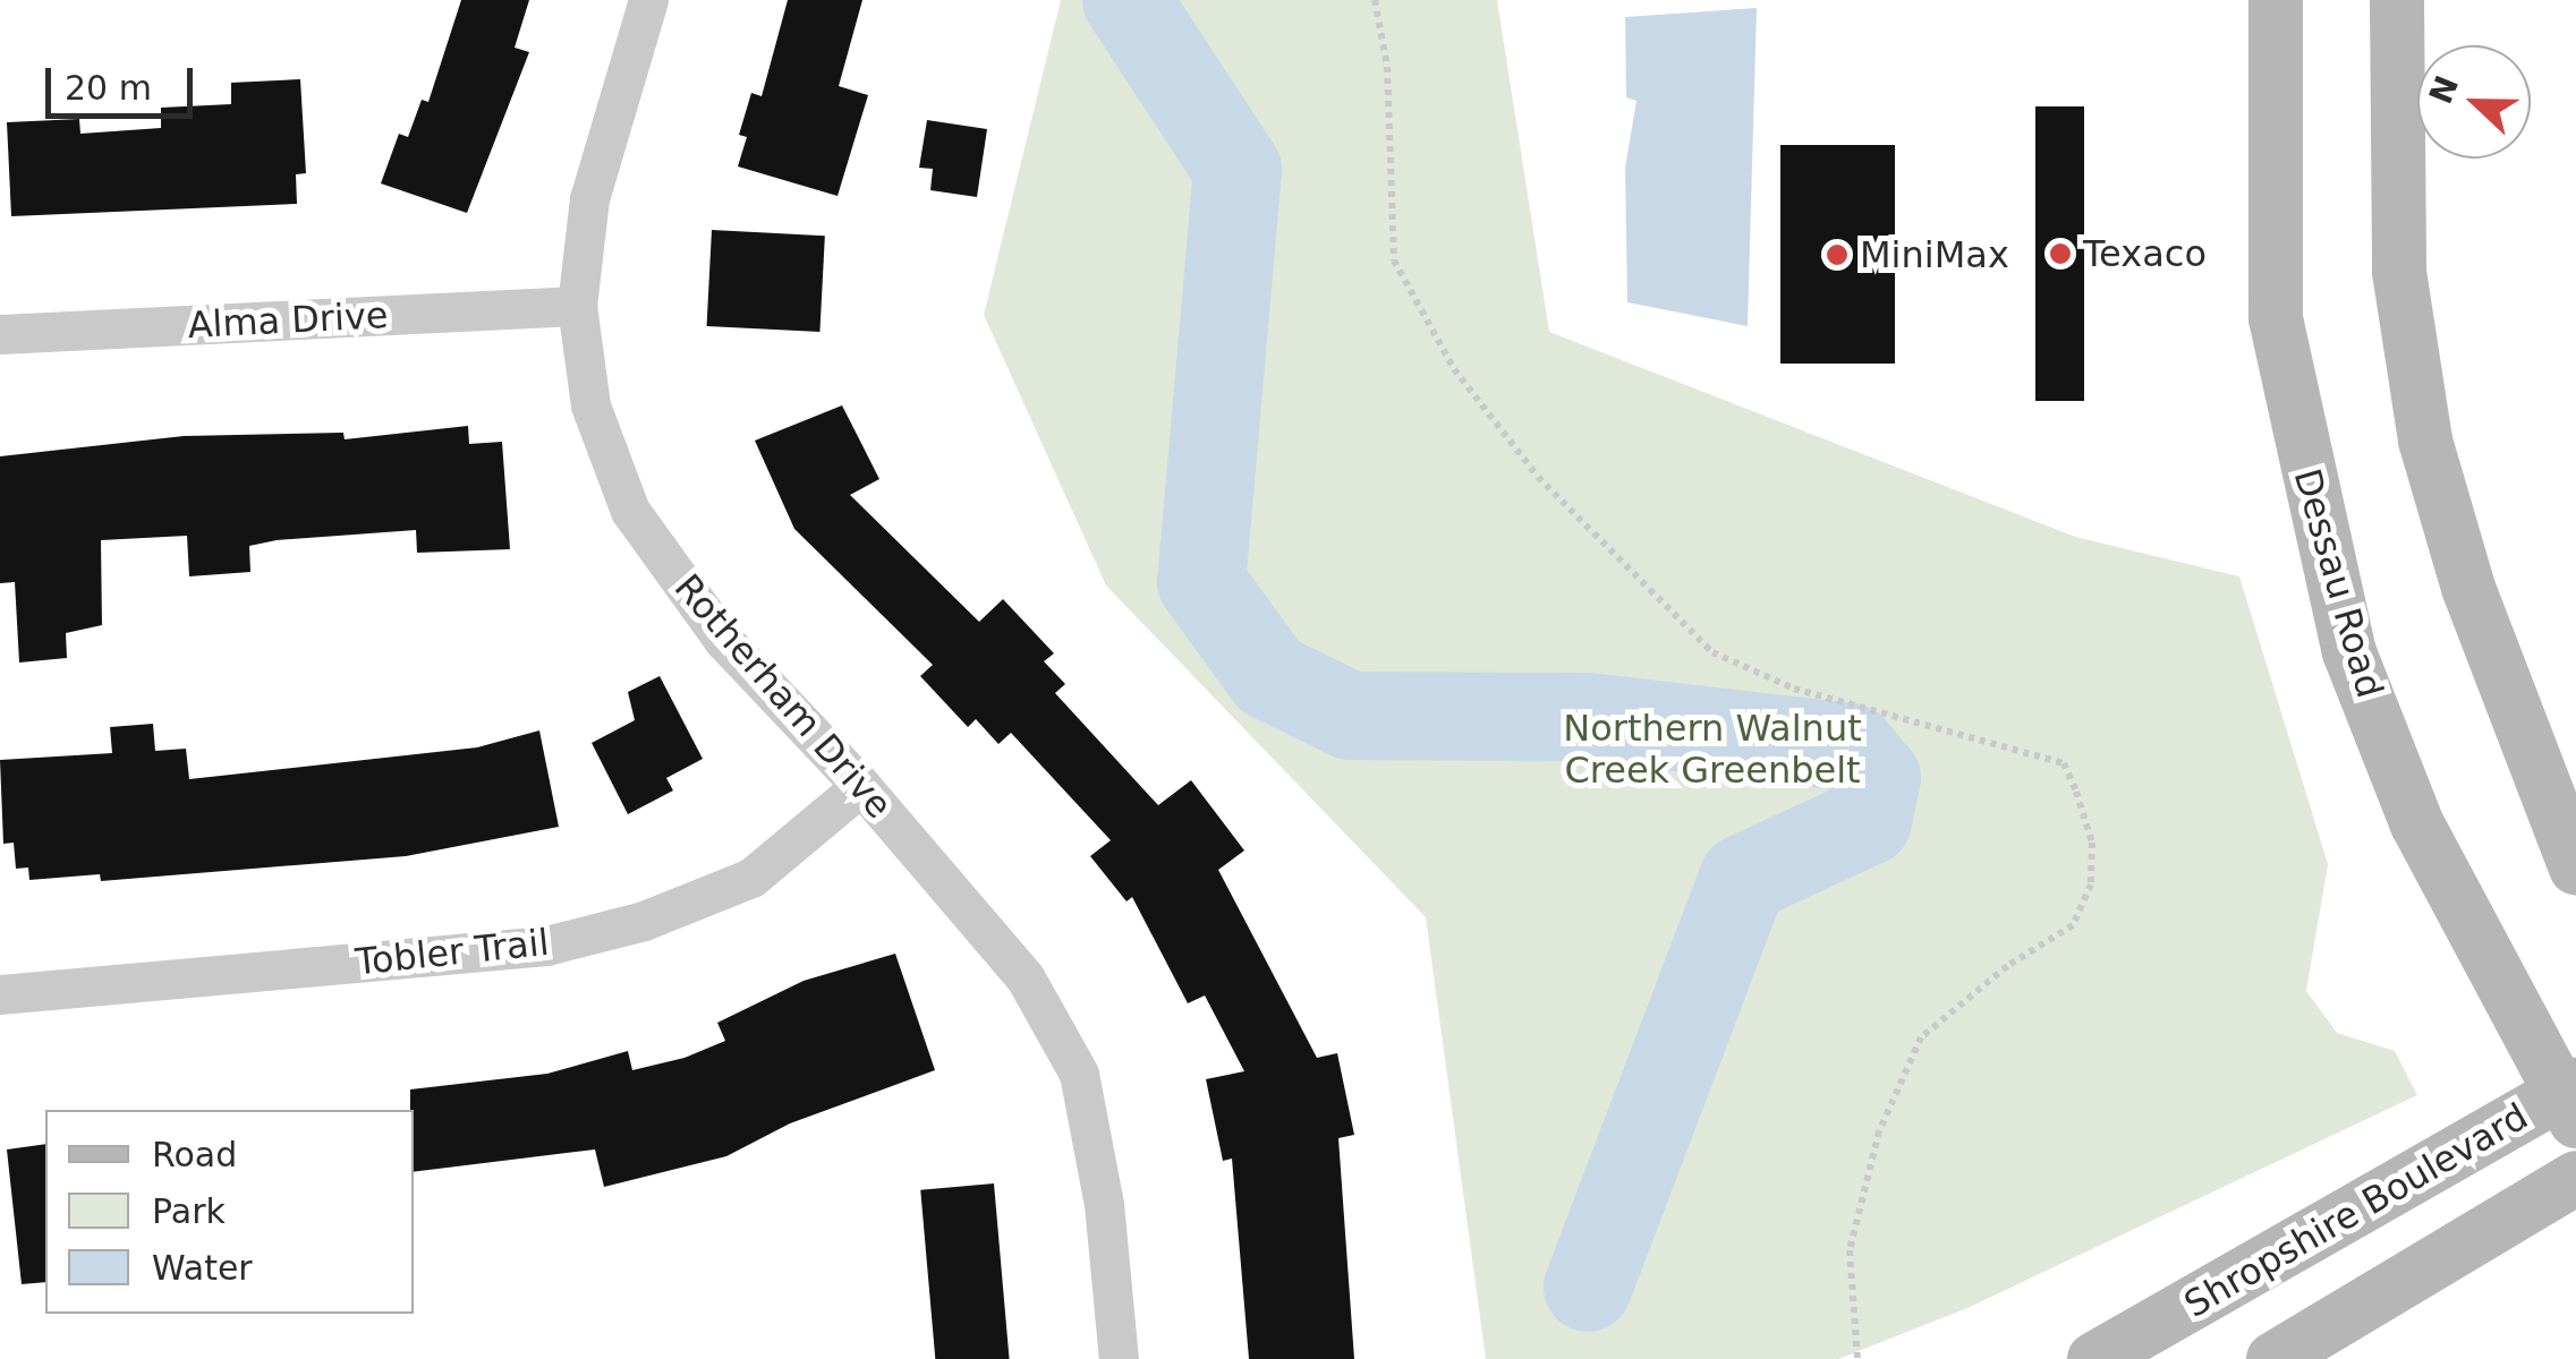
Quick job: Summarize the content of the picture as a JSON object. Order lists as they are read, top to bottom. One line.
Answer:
{"streets":{"main road":["Dessau Road","Shropshire Boulevard"],"street":["Alma Drive","Rotherham Drive","Tobler Trail"]},"crossings":[["Alma Drive","Rotherham Drive"],["Dessau Road","Shropshire Boulevard"],["Rotherham Drive","Tobler Trail"]],"parks":["Northern Walnut Creek Greenbelt"],"places":["Texaco","MiniMax"],"legend":["Road","Park","Water"],"scale_bar":"20 m","north":"left"}
